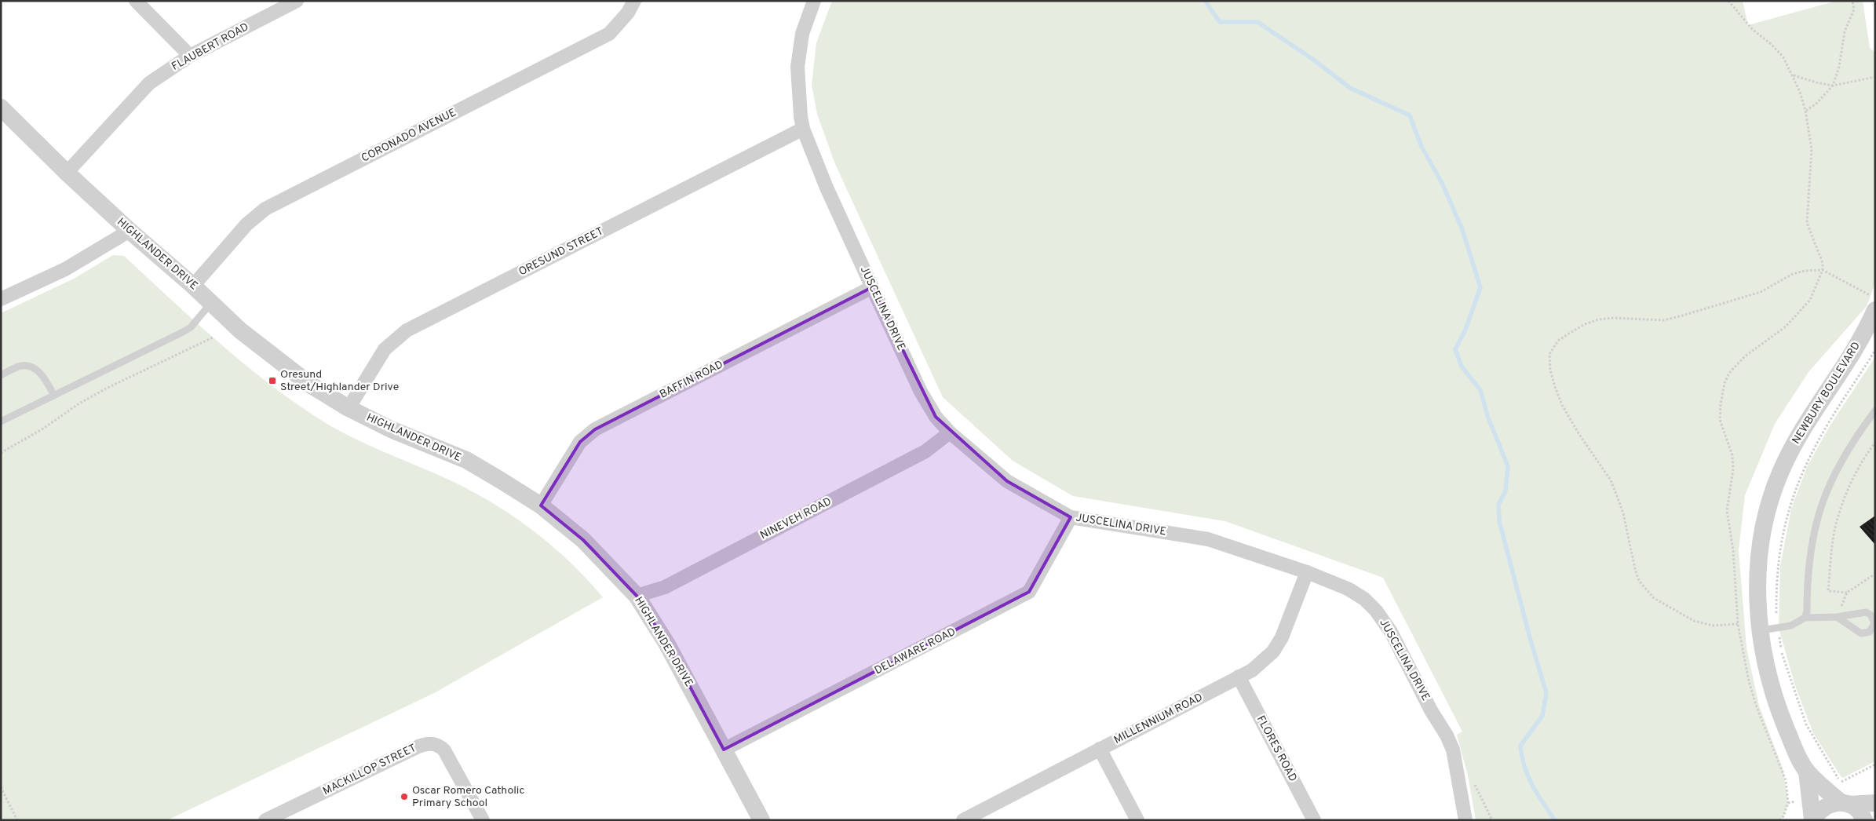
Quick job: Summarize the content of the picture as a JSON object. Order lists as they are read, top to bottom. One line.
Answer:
{"streets":{"street":["FLAUBERT ROAD","CORONADO AVENUE","ORESUND STREET","HIGHLANDER DRIVE","JUSCELINA DRIVE","BAFFIN ROAD","NEWBURY BOULEVARD","NINEVEH ROAD","DELAWARE ROAD","MILLENNIUM ROAD","FLORES ROAD","MACKILLOP STREET"]},"crossings":[["FLAUBERT ROAD","HIGHLANDER DRIVE"],["CORONADO AVENUE","HIGHLANDER DRIVE"],["ORESUND STREET","HIGHLANDER DRIVE"],["ORESUND STREET","JUSCELINA DRIVE"],["HIGHLANDER DRIVE","BAFFIN ROAD"],["HIGHLANDER DRIVE","NINEVEH ROAD"],["HIGHLANDER DRIVE","DELAWARE ROAD"],["JUSCELINA DRIVE","BAFFIN ROAD"],["JUSCELINA DRIVE","NINEVEH ROAD"],["JUSCELINA DRIVE","DELAWARE ROAD"],["JUSCELINA DRIVE","MILLENNIUM ROAD"],["MILLENNIUM ROAD","FLORES ROAD"]],"places":{"transit":["Oresund Street/Highlander Drive"],"other":["Oscar Romero Catholic Primary School"]}}
